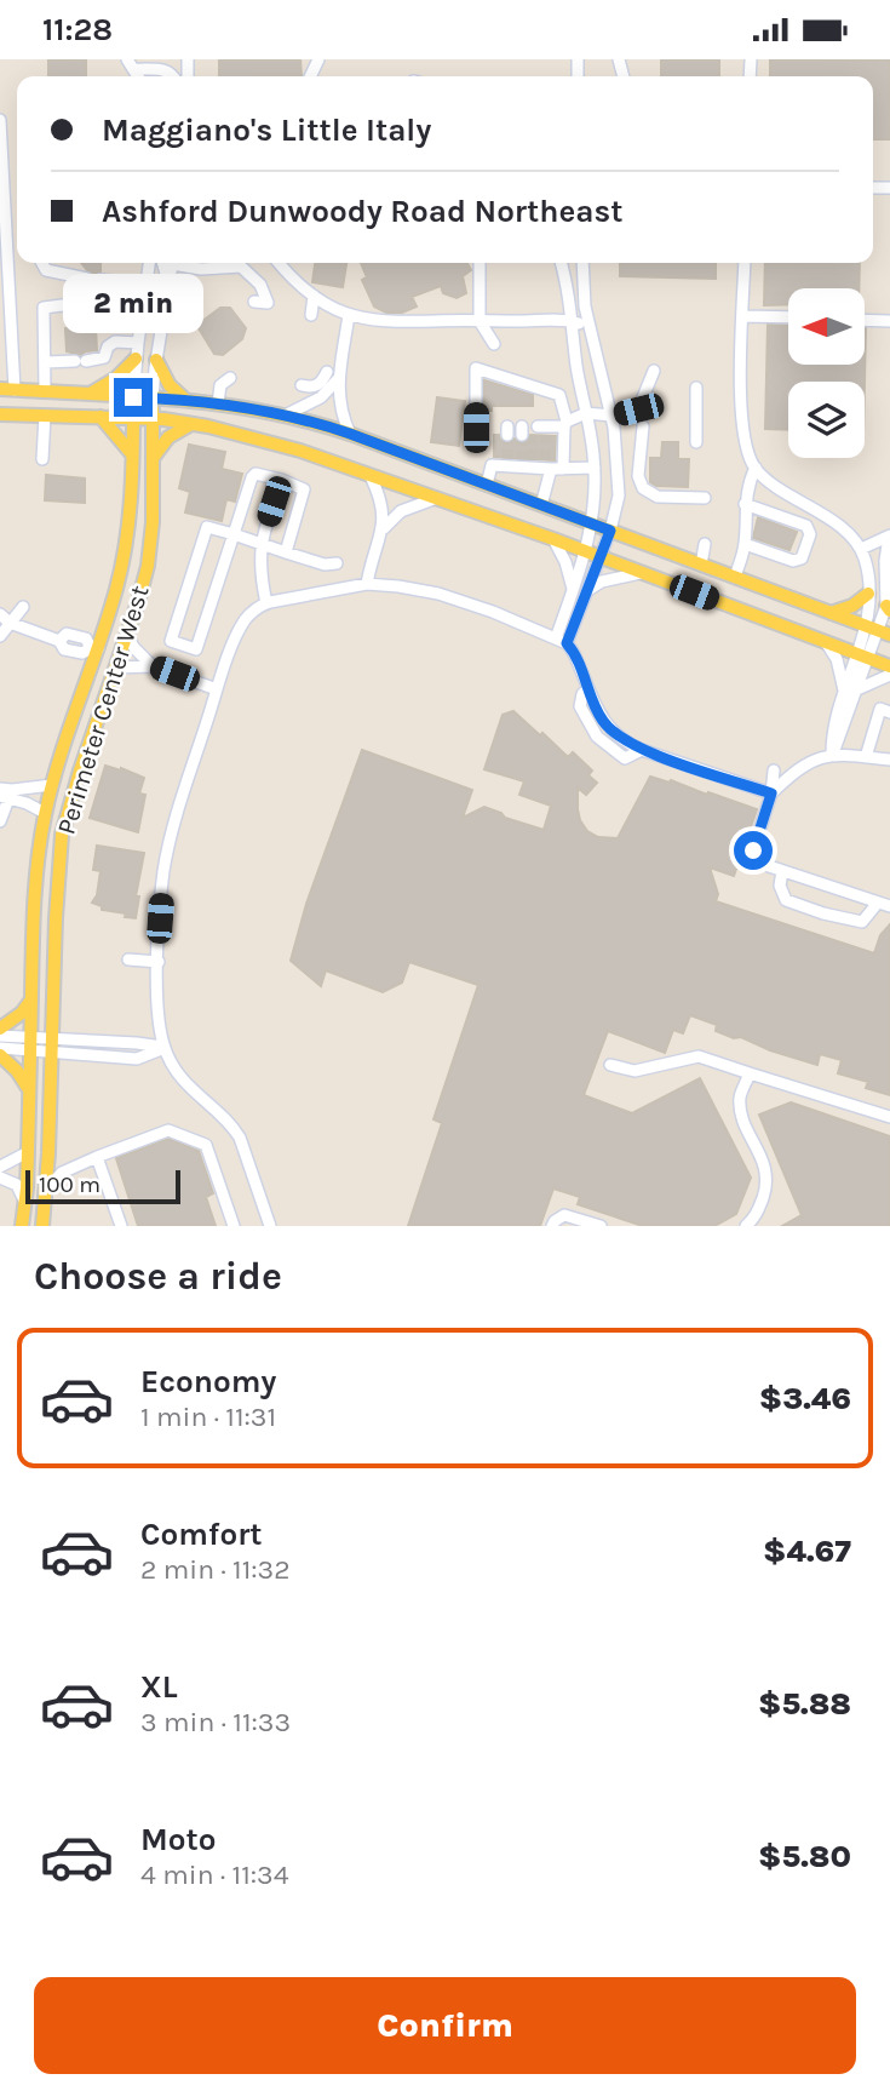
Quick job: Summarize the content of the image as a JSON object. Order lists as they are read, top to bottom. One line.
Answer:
{"streets":{"main road":["Perimeter Center West"]},"scale_bar":"100 m","north":"left","page":{"status":"11:28","banner":["Maggiano's Little Italy","Ashford Dunwoody Road Northeast"],"bubble":"2 min","scale":"100 m","heading":"Choose a ride","list":[{"name":"Economy","note":"1 min · 11:31","value":"$3.46"},{"name":"Comfort","note":"2 min · 11:32","value":"$4.67"},{"name":"XL","note":"3 min · 11:33","value":"$5.88"},{"name":"Moto","note":"4 min · 11:34","value":"$5.80"}],"buttons":"Confirm"}}
